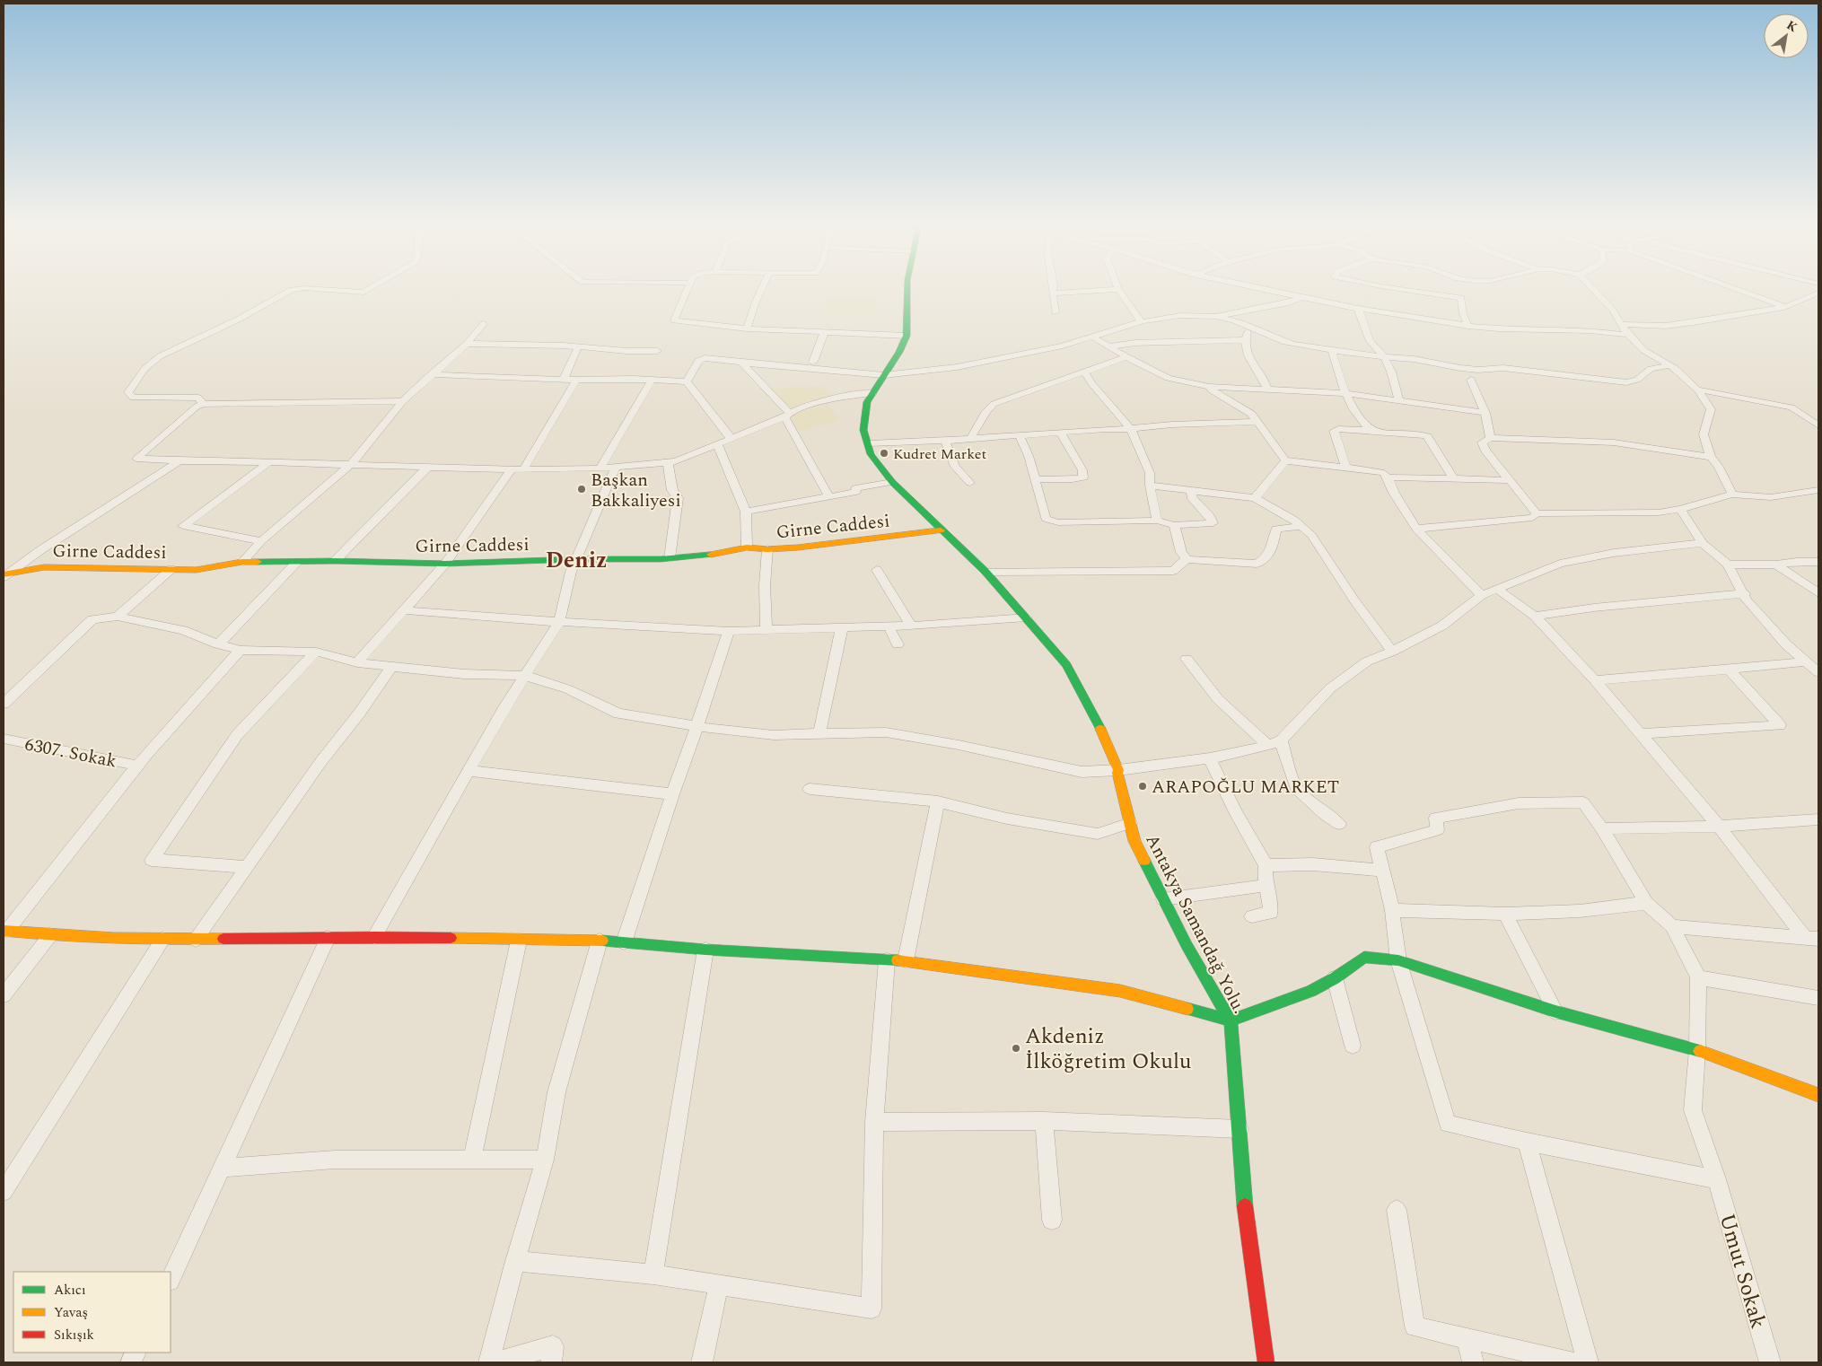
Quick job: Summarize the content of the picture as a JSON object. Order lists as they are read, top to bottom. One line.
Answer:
{"streets":{"street":["Girne Caddesi","6307. Sokak","Antakya Samandağ Yolu.","Umut Sokak"]},"crossings":[["Girne Caddesi","Antakya Samandağ Yolu."]],"districts":["Deniz"],"places":["Kudret Market","Başkan Bakkaliyesi","ARAPOĞLU MARKET","Akdeniz İlköğretim Okulu"],"legend":["Akıcı","Yavaş","Sıkışık"],"north":"top right"}
